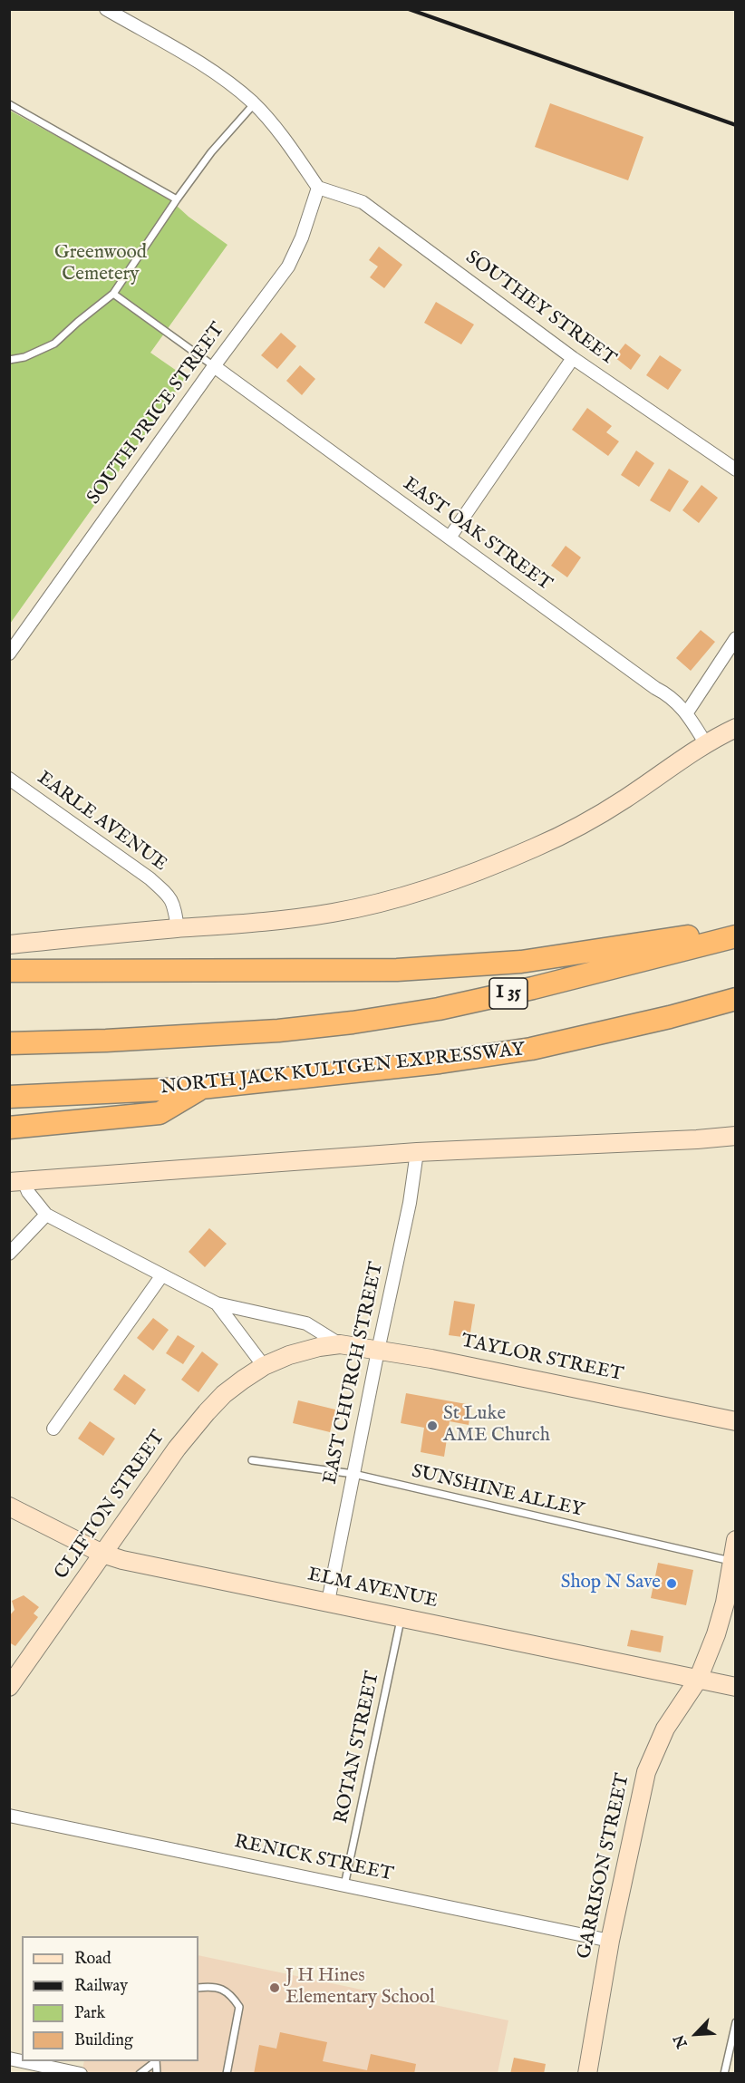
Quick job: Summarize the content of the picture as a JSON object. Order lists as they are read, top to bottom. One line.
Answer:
{"streets":{"highway":["I 35","NORTH JACK KULTGEN EXPRESSWAY"],"main road":["TAYLOR STREET","CLIFTON STREET","ELM AVENUE","GARRISON STREET"],"street":["SOUTHEY STREET","SOUTH PRICE STREET","EAST OAK STREET","EARLE AVENUE","EAST CHURCH STREET","RENICK STREET"],"lane":["SUNSHINE ALLEY","ROTAN STREET"]},"crossings":[["SOUTHEY STREET","SOUTH PRICE STREET"],["SOUTH PRICE STREET","EAST OAK STREET"],["TAYLOR STREET","EAST CHURCH STREET"],["TAYLOR STREET","CLIFTON STREET"],["EAST CHURCH STREET","SUNSHINE ALLEY"],["EAST CHURCH STREET","ELM AVENUE"],["SUNSHINE ALLEY","GARRISON STREET"],["CLIFTON STREET","ELM AVENUE"],["ELM AVENUE","ROTAN STREET"],["ELM AVENUE","GARRISON STREET"],["ROTAN STREET","RENICK STREET"],["RENICK STREET","GARRISON STREET"]],"parks":["Greenwood Cemetery"],"places":["St Luke AME Church","Shop N Save","J H Hines Elementary School"],"legend":["Road","Railway","Park","Building"],"north":"bottom left"}
